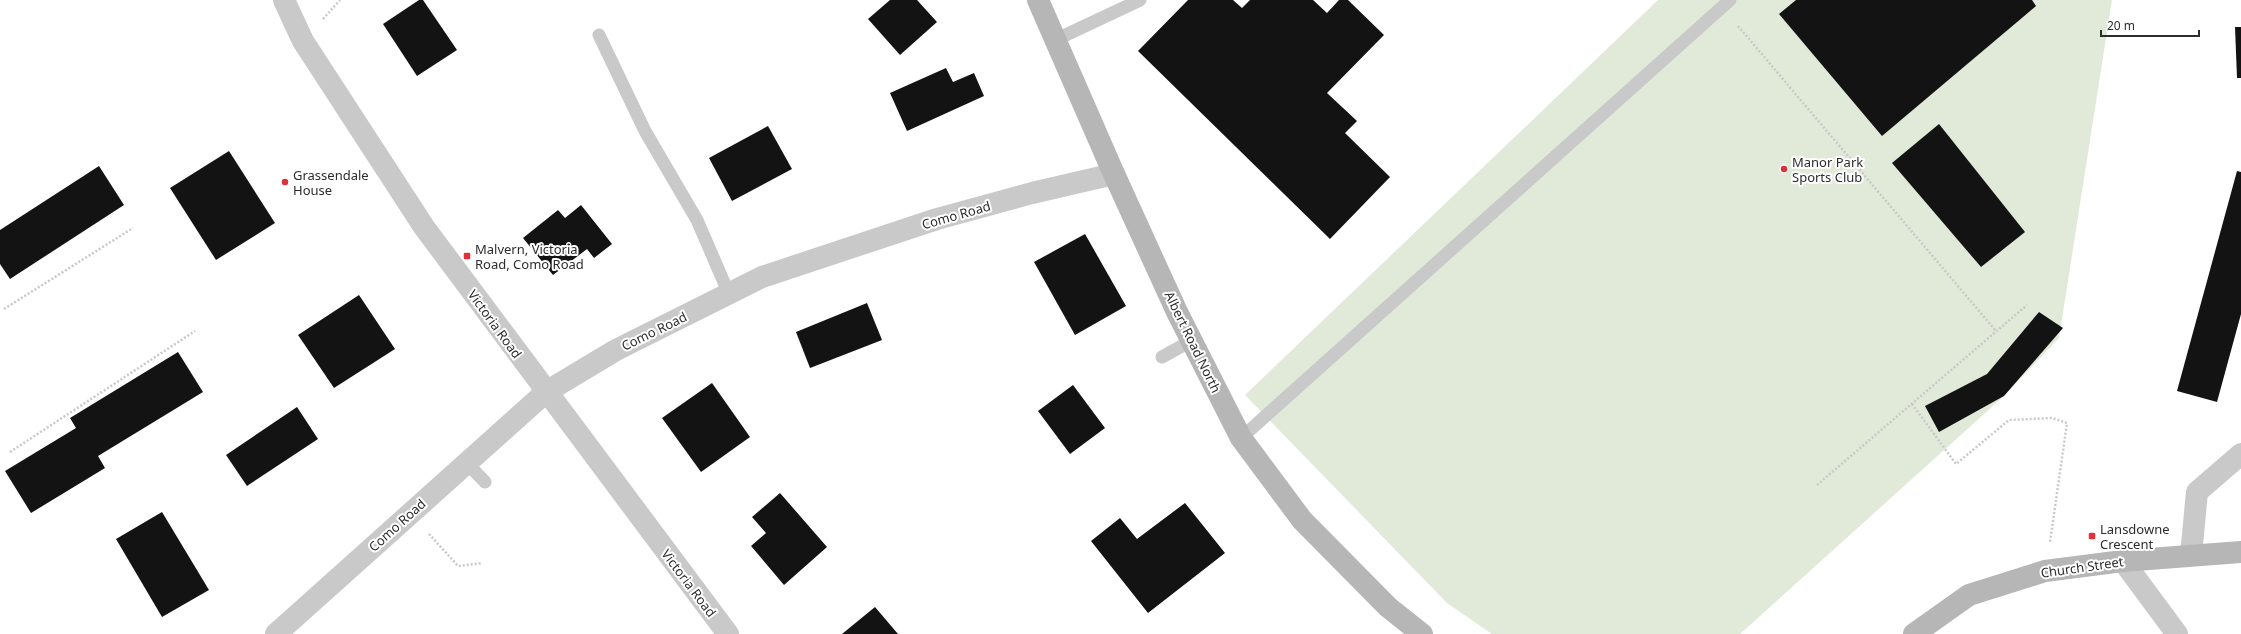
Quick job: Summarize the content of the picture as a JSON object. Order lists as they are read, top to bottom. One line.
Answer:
{"streets":{"street":["Como Road","Victoria Road","Albert Road North","Church Street"]},"crossings":[["Como Road","Victoria Road"],["Como Road","Albert Road North"]],"places":{"other":["Manor Park Sports Club","Grassendale House"],"transit":["Malvern, Victoria Road, Como Road","Lansdowne Crescent"]},"scale_bar":"20 m"}
